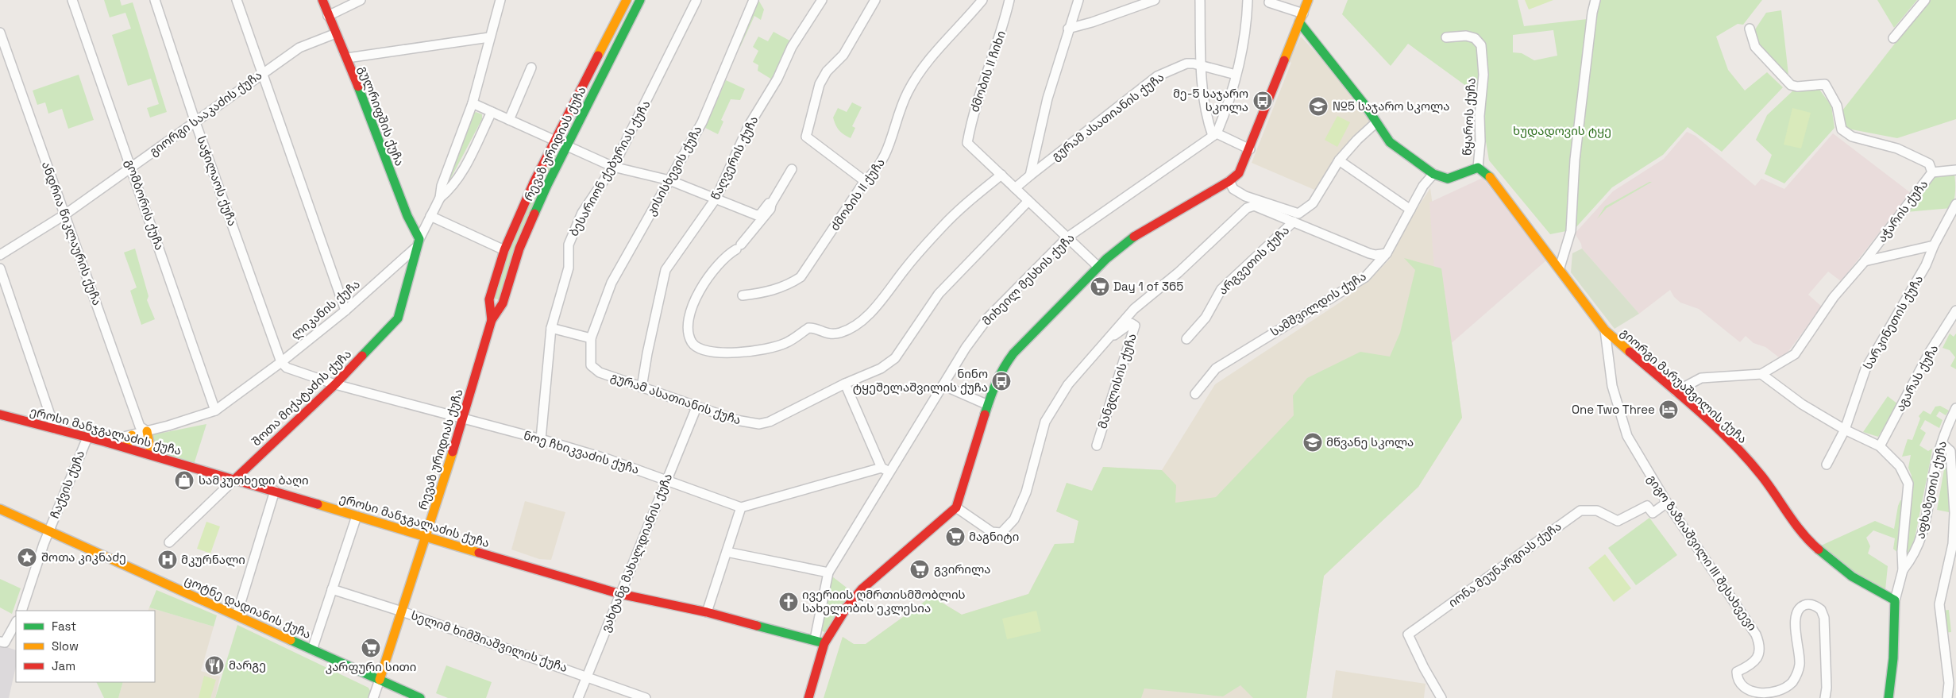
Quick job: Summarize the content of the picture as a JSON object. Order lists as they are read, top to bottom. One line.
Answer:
{"streets":{"street":["ძმობის II ჩიხი","გიორგი სააკაძის ქუჩა","გულრიფშის ქუჩა","გურამ ასათიანის ქუჩა","წყაროს ქუჩა","რევაზ ურიდიას ქუჩა","წაღვერის ქუჩა","ბესარიონ ქებურიას ქუჩა","კისისხევის ქუჩა","საჭილაოს ქუჩა","ძმობის II ქუჩა","გომბორის ქუჩა","აჭარის ქუჩა","ანდრია წიკლაურის ქუჩა","არგვეთის ქუჩა","მიხეილ მესხის ქუჩა","სამშვილდის ქუჩა","ლიკანის ქუჩა","სარკინეთის ქუჩა","აგარას ქუჩა","მანგლისის ქუჩა","გიორგი მარუაშვილის ქუჩა","შოთა მიქატაძის ქუჩა","ეროსი მანჯგალაძის ქუჩა","ნოე ჩხიკვაძის ქუჩა","ჩაქვის ქუჩა","აფხაზეთის ქუჩა","ვახტანგ მახალდიანის ქუჩა","გიგო ზაზიაშვილი III შესახვევი","იონა მეუნარგიას ქუჩა","ცოტნე დადიანის ქუჩა","სელიმ ხიმშიაშვილის ქუჩა"]},"crossings":[["გიორგი სააკაძის ქუჩა","გულრიფშის ქუჩა"],["გიორგი სააკაძის ქუჩა","საჭილაოს ქუჩა"],["გიორგი სააკაძის ქუჩა","გომბორის ქუჩა"],["გიორგი სააკაძის ქუჩა","ანდრია წიკლაურის ქუჩა"],["გულრიფშის ქუჩა","ლიკანის ქუჩა"],["გურამ ასათიანის ქუჩა","წაღვერის ქუჩა"],["გურამ ასათიანის ქუჩა","კისისხევის ქუჩა"],["გურამ ასათიანის ქუჩა","ვახტანგ მახალდიანის ქუჩა"],["წყაროს ქუჩა","სამშვილდის ქუჩა"],["წყაროს ქუჩა","გიორგი მარუაშვილის ქუჩა"],["რევაზ ურიდიას ქუჩა","ეროსი მანჯგალაძის ქუჩა"],["რევაზ ურიდიას ქუჩა","ნოე ჩხიკვაძის ქუჩა"],["რევაზ ურიდიას ქუჩა","ცოტნე დადიანის ქუჩა"],["რევაზ ურიდიას ქუჩა","სელიმ ხიმშიაშვილის ქუჩა"],["ბესარიონ ქებურიას ქუჩა","ნოე ჩხიკვაძის ქუჩა"],["საჭილაოს ქუჩა","ლიკანის ქუჩა"],["საჭილაოს ქუჩა","ნოე ჩხიკვაძის ქუჩა"],["გომბორის ქუჩა","ლიკანის ქუჩა"],["ანდრია წიკლაურის ქუჩა","ლიკანის ქუჩა"],["მიხეილ მესხის ქუჩა","ეროსი მანჯგალაძის ქუჩა"],["ლიკანის ქუჩა","შოთა მიქატაძის ქუჩა"],["ლიკანის ქუჩა","ეროსი მანჯგალაძის ქუჩა"],["ლიკანის ქუჩა","ნოე ჩხიკვაძის ქუჩა"],["გიორგი მარუაშვილის ქუჩა","გიგო ზაზიაშვილი III შესახვევი"],["შოთა მიქატაძის ქუჩა","ეროსი მანჯგალაძის ქუჩა"],["შოთა მიქატაძის ქუჩა","ნოე ჩხიკვაძის ქუჩა"],["ეროსი მანჯგალაძის ქუჩა","ჩაქვის ქუჩა"],["ეროსი მანჯგალაძის ქუჩა","ვახტანგ მახალდიანის ქუჩა"],["ნოე ჩხიკვაძის ქუჩა","ვახტანგ მახალდიანის ქუჩა"],["ჩაქვის ქუჩა","ცოტნე დადიანის ქუჩა"],["ვახტანგ მახალდიანის ქუჩა","სელიმ ხიმშიაშვილის ქუჩა"],["გიგო ზაზიაშვილი III შესახვევი","იონა მეუნარგიას ქუჩა"]],"parks":["ხუდადოვის ტყე"],"places":{"bus stop":["მე-5 საჯარო სკოლა","ნინო ტყეშელაშვილის ქუჩა"],"school or university":["№5 საჯარო სკოლა","მწვანე სკოლა"],"supermarket":["Day 1 of 365","მაგნიტი","გვირილა","კარფური სითი"],"hotel":["One Two Three"],"shop":["სამკუთხედი ბაღი"],"place":["შოთა კიკნაძე"],"hospital":["მკურნალი"],"church":["ივერიის ღმრთისმშობლის სახელობის ეკლესია"],"restaurant":["მარგე"]},"legend":["Fast","Slow","Jam"]}
